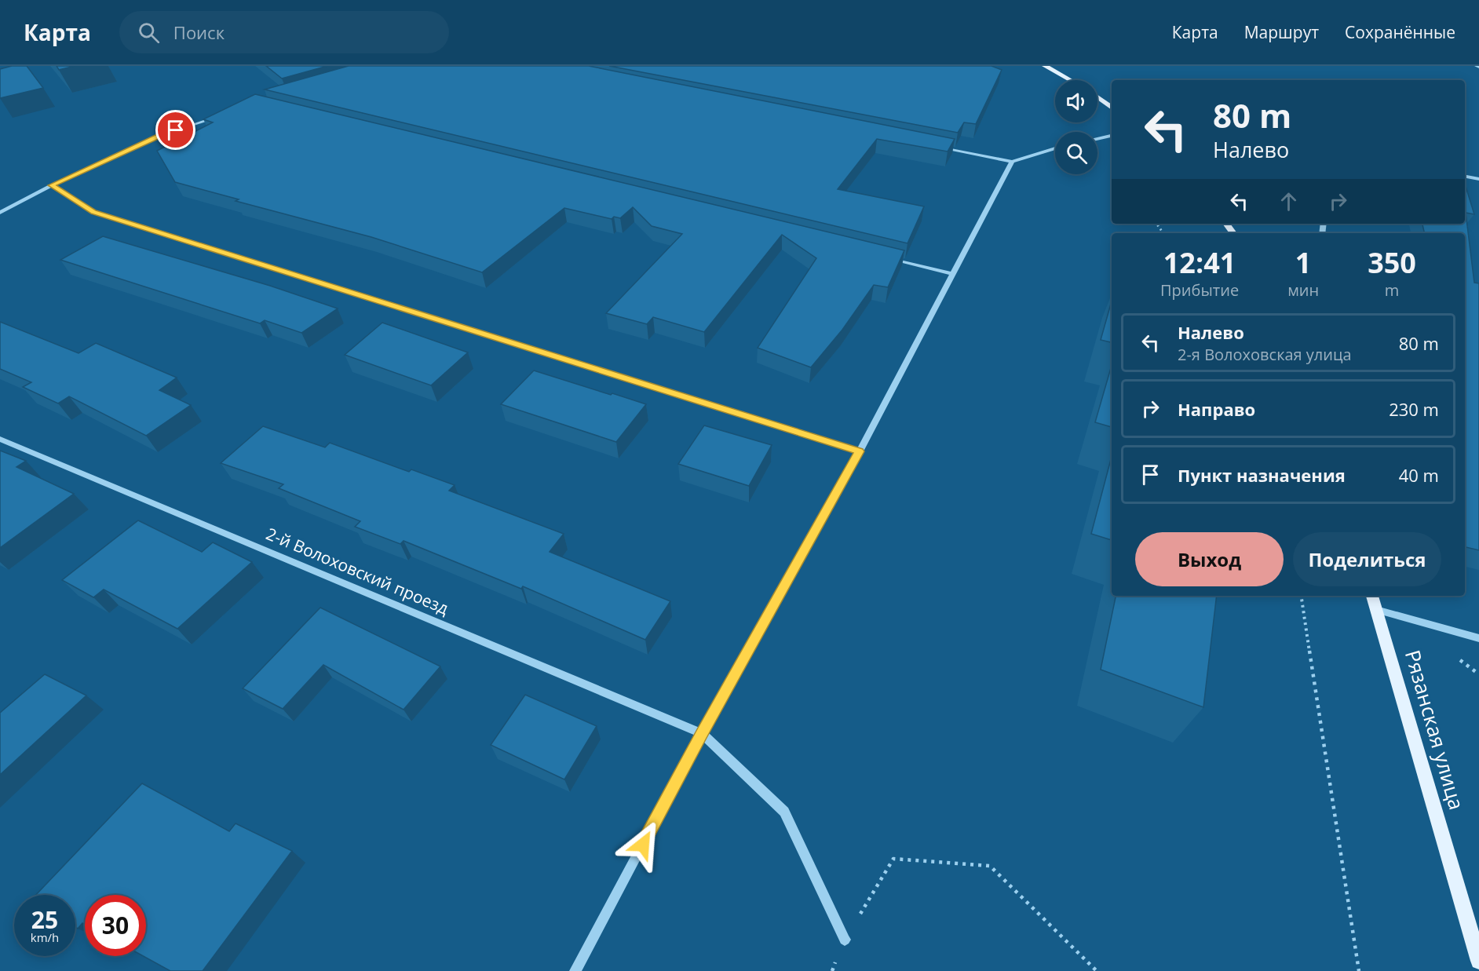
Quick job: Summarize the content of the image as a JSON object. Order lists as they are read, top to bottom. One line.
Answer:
{"streets":{"main road":["Рязанская улица"],"street":["2-й Волоховский проезд"]},"page":{"header":"Карта","search":"Поиск","nav":["Карта","Маршрут","Сохранённые"],"turn":["80 m","Налево"],"eta":["12:41","Прибытие","1","мин","350","m"],"list":[{"name":"Налево","note":"2-я Волоховская улица","value":"80 m"},{"name":"Направо","value":"230 m"},{"name":"Пункт назначения","value":"40 m"}],"buttons":["Выход","Поделиться"],"speed":"25 km/h","limit":"30"}}
